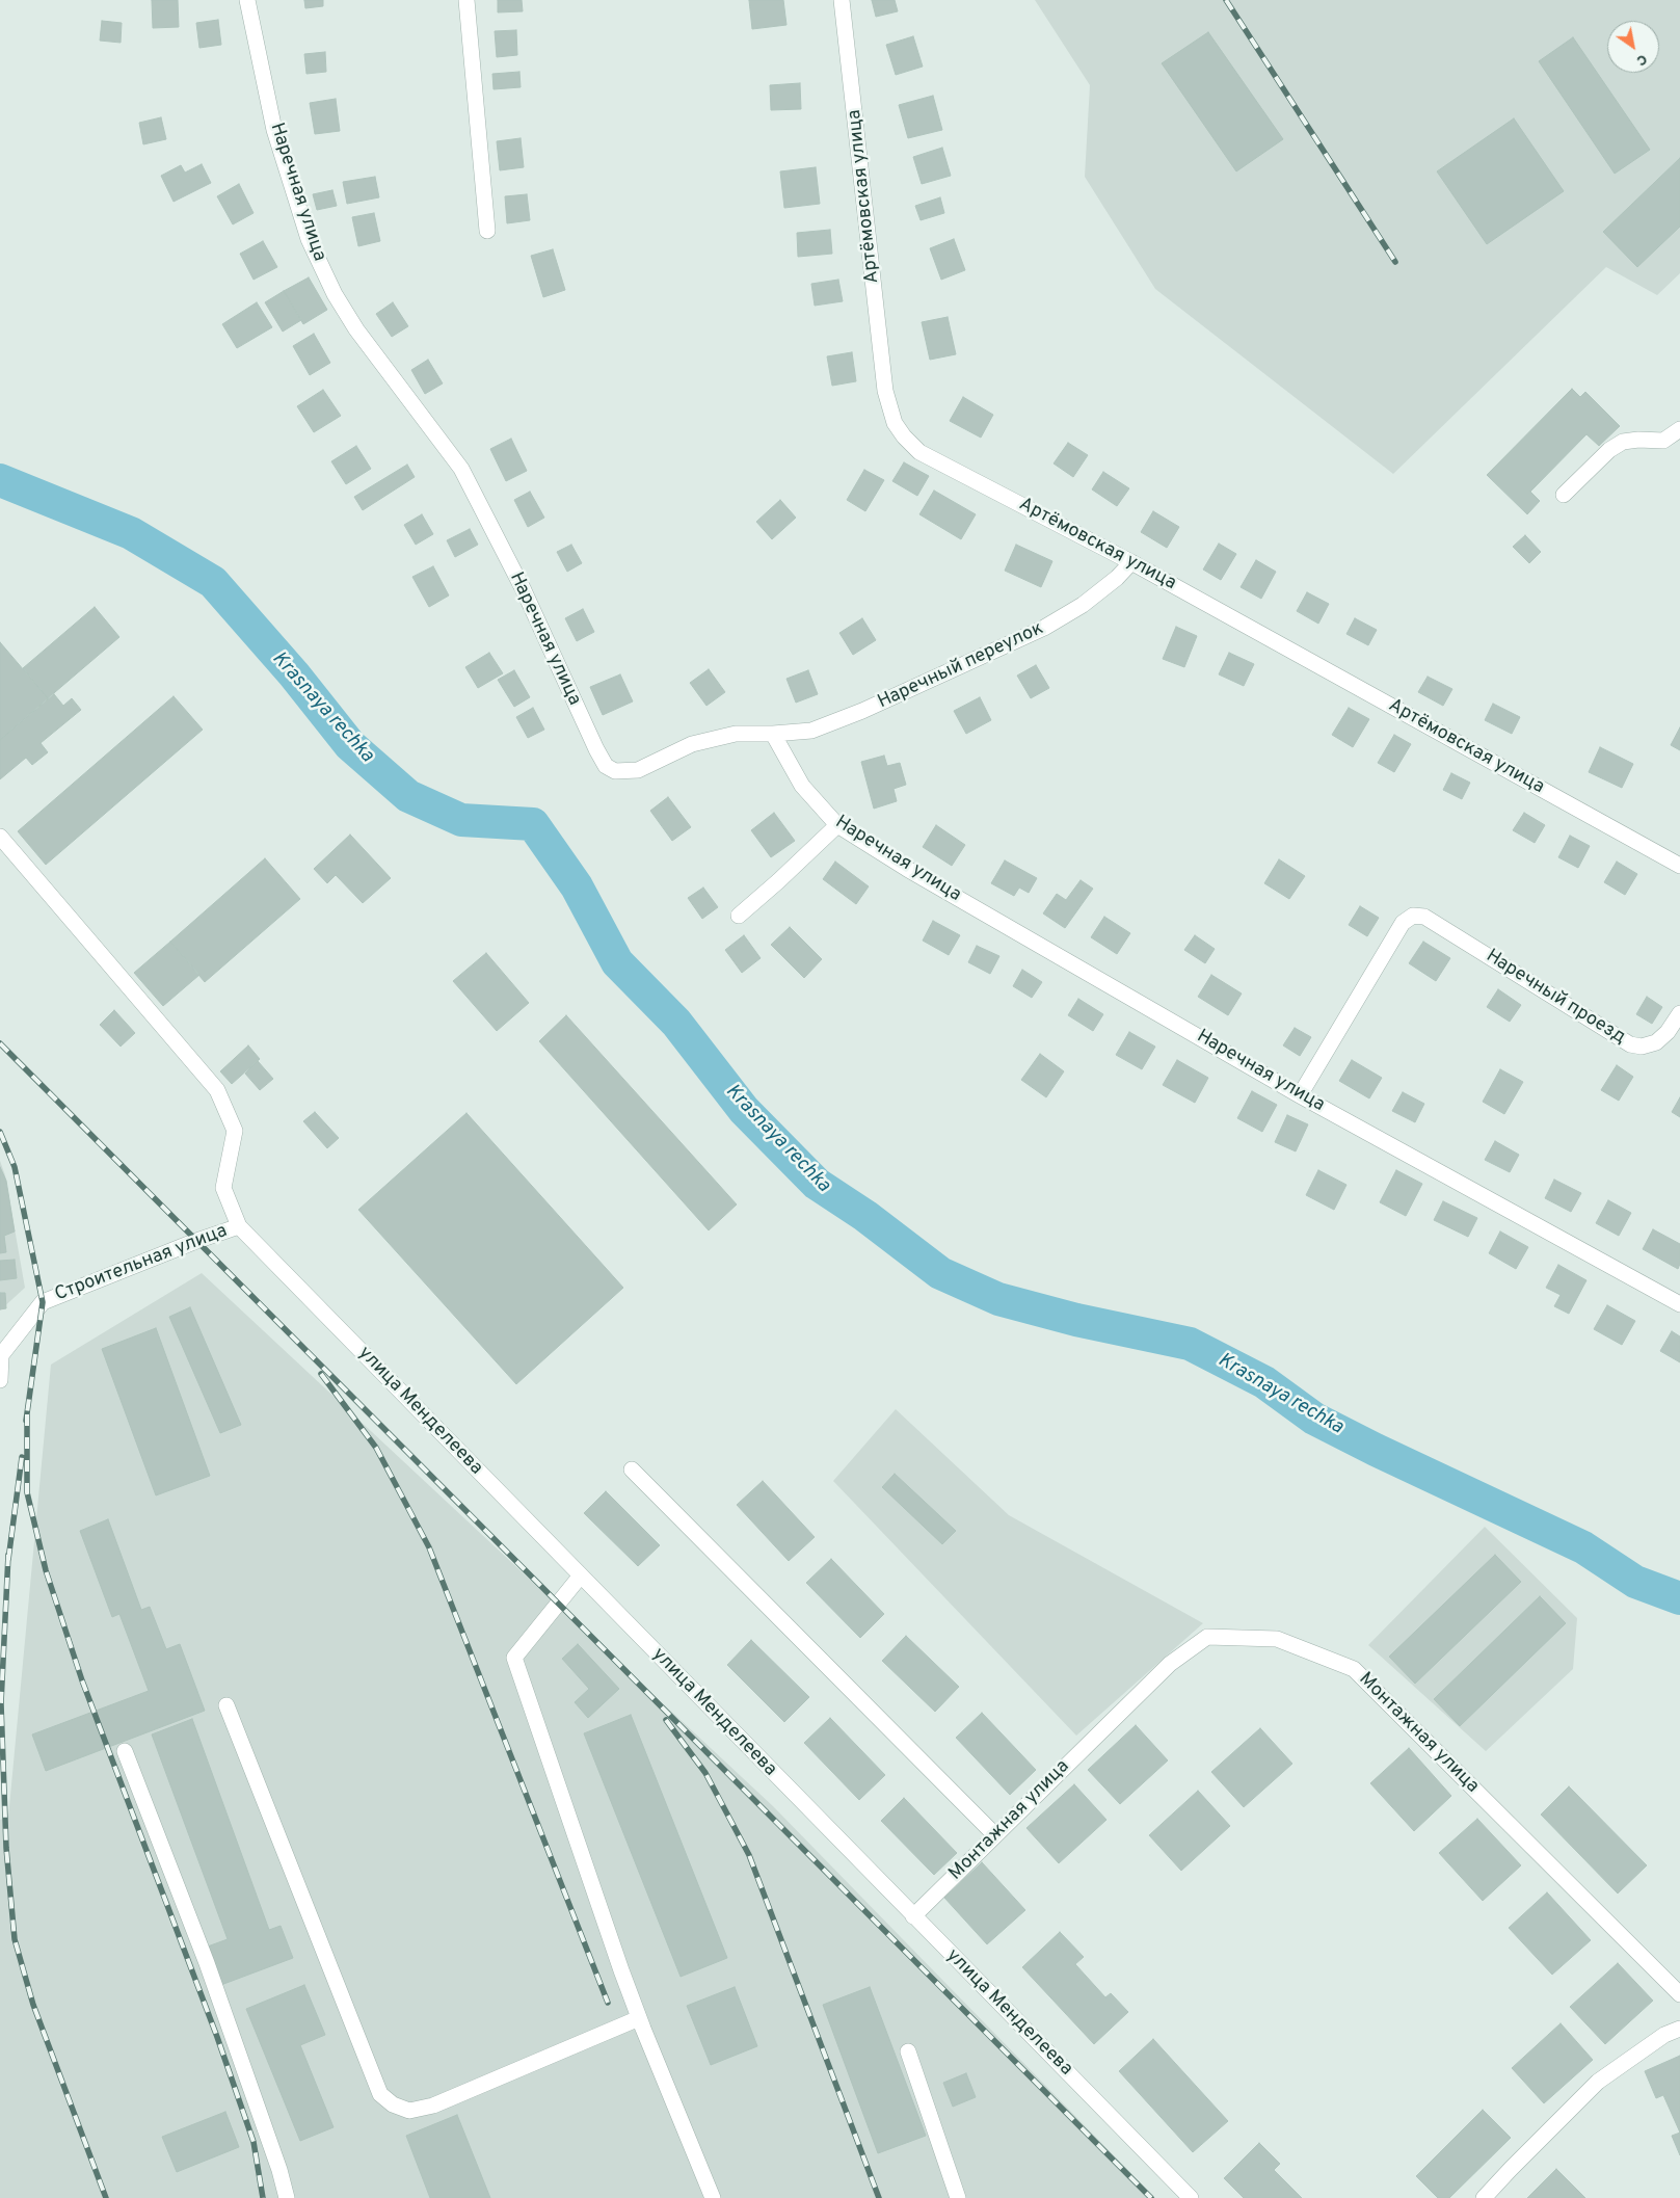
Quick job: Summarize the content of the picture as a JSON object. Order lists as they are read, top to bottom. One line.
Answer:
{"streets":{"street":["Наречная улица","Артёмовская улица","Наречный переулок","Наречный проезд","Строительная улица","улица Менделеева","Монтажная улица"]},"crossings":[["Наречная улица","Наречный переулок"],["Наречная улица","Наречный проезд"],["Артёмовская улица","Наречный переулок"],["Строительная улица","улица Менделеева"],["улица Менделеева","Монтажная улица"]],"water":["Krasnaya rechka"],"north":"bottom right"}
